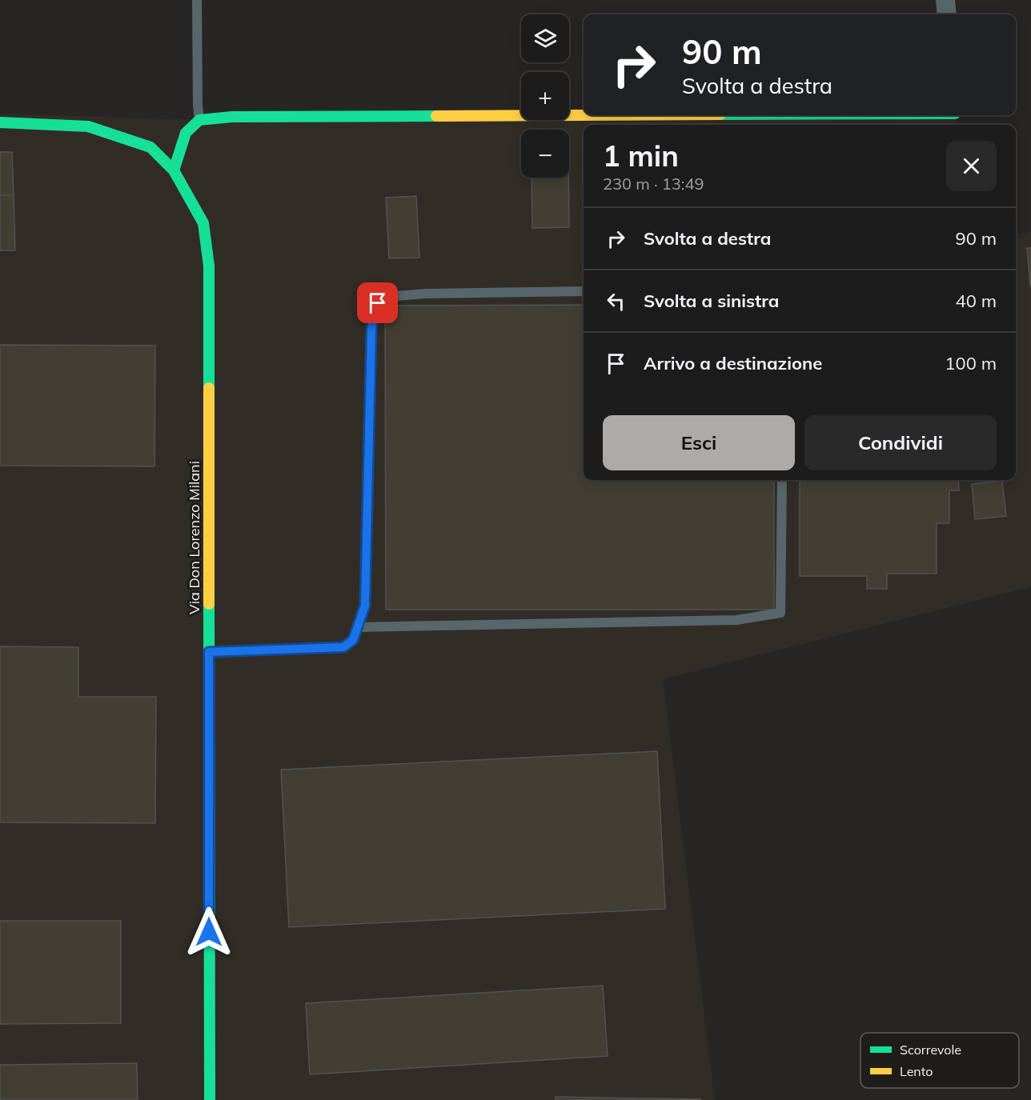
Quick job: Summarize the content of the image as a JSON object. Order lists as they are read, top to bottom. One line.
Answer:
{"streets":{"street":["Via Don Lorenzo Milani"]},"legend":["Scorrevole","Lento"],"page":{"map_buttons":["+","−"],"turn":["90 m","Svolta a destra"],"heading":["1 min","230 m · 13:49"],"list":[{"name":"Svolta a destra","value":"90 m"},{"name":"Svolta a sinistra","value":"40 m"},{"name":"Arrivo a destinazione","value":"100 m"}],"buttons":["Esci","Condividi"]}}
